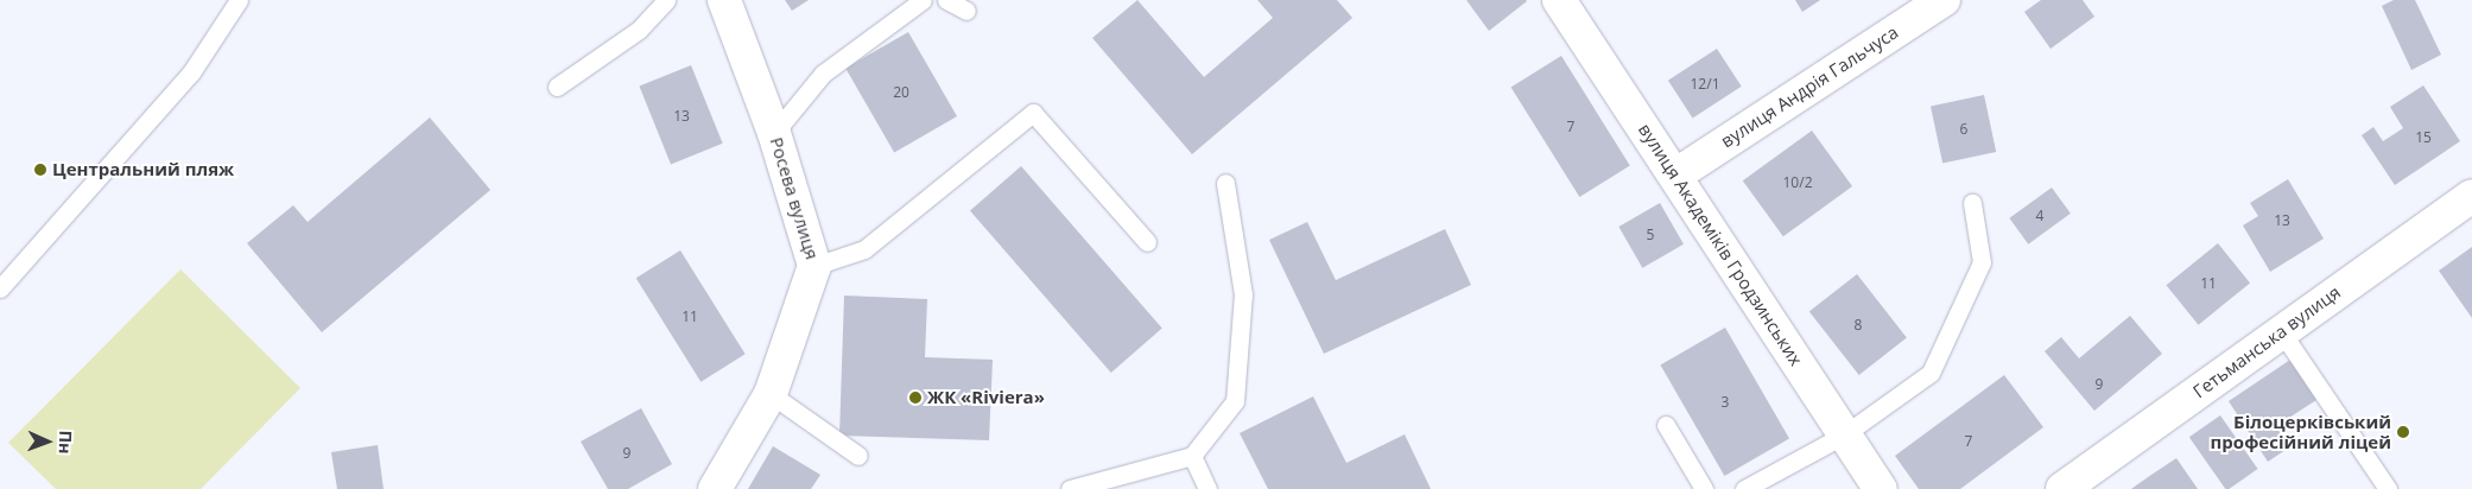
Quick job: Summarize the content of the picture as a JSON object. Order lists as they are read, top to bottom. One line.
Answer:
{"streets":{"street":["вулиця Андрія Гальчуса","Росева вулиця","вулиця Академіків Гродзинських","Гетьманська вулиця"]},"crossings":[["вулиця Андрія Гальчуса","вулиця Академіків Гродзинських"]],"places":["Центральний пляж","ЖК «Riviera»","Білоцерківський професійний ліцей"],"house_numbers":["12/1","20","13","7","6","15","10/2","4","13","5","11","11","8","9","3","7","9"],"north":"right"}
